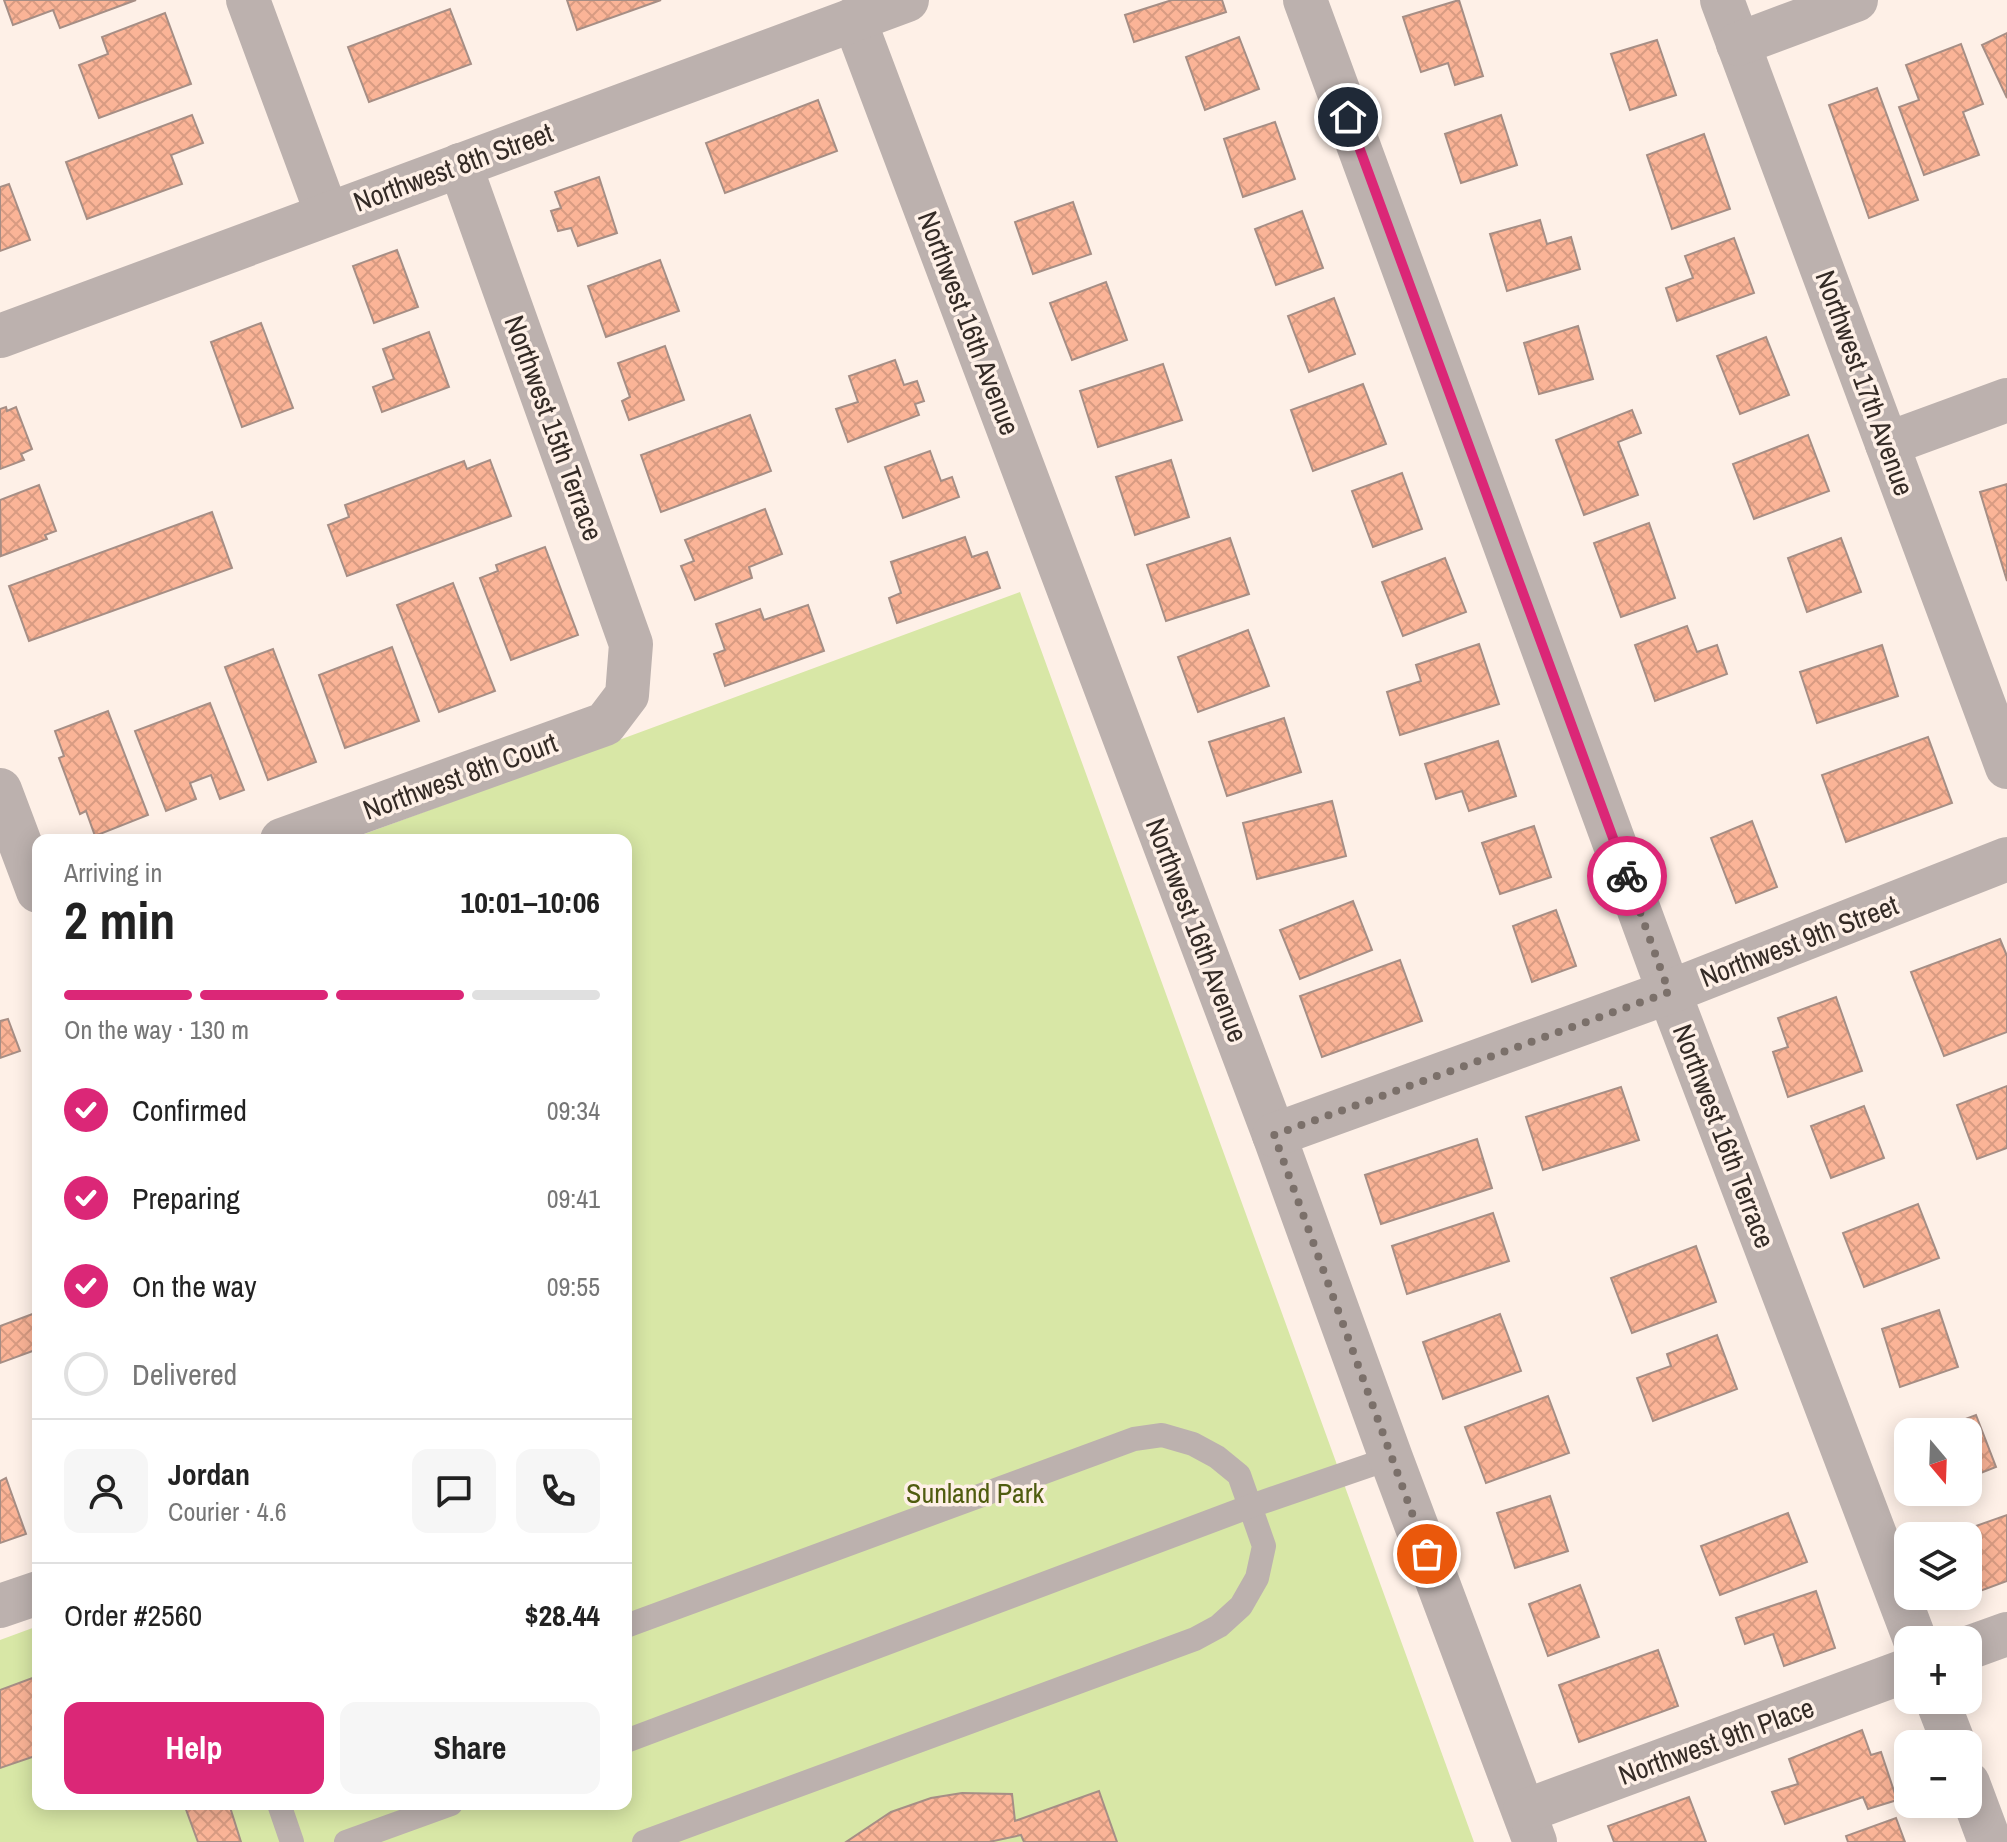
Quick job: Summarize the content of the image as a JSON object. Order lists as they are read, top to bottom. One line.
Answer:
{"streets":{"street":["Northwest 8th Street","Northwest 16th Avenue","Northwest 17th Avenue","Northwest 15th Terrace","Northwest 8th Court","Northwest 9th Street","Northwest 16th Terrace","Northwest 9th Place"]},"crossings":[["Northwest 8th Street","Northwest 16th Avenue"],["Northwest 8th Street","Northwest 15th Terrace"],["Northwest 16th Avenue","Northwest 9th Street"],["Northwest 16th Avenue","Northwest 9th Place"],["Northwest 15th Terrace","Northwest 8th Court"],["Northwest 9th Street","Northwest 16th Terrace"]],"parks":["Sunland Park"],"north":"bottom","page":{"heading":["2 min","Arriving in","10:01–10:06"],"panel":["Jordan","Courier · 4.6","Order #2560","$28.44"],"bar":"On the way · 130 m","list":[["Confirmed","09:34"],["Preparing","09:41"],["On the way","09:55"],"Delivered"],"map_buttons":["+","−"],"buttons":["Help","Share"]}}
